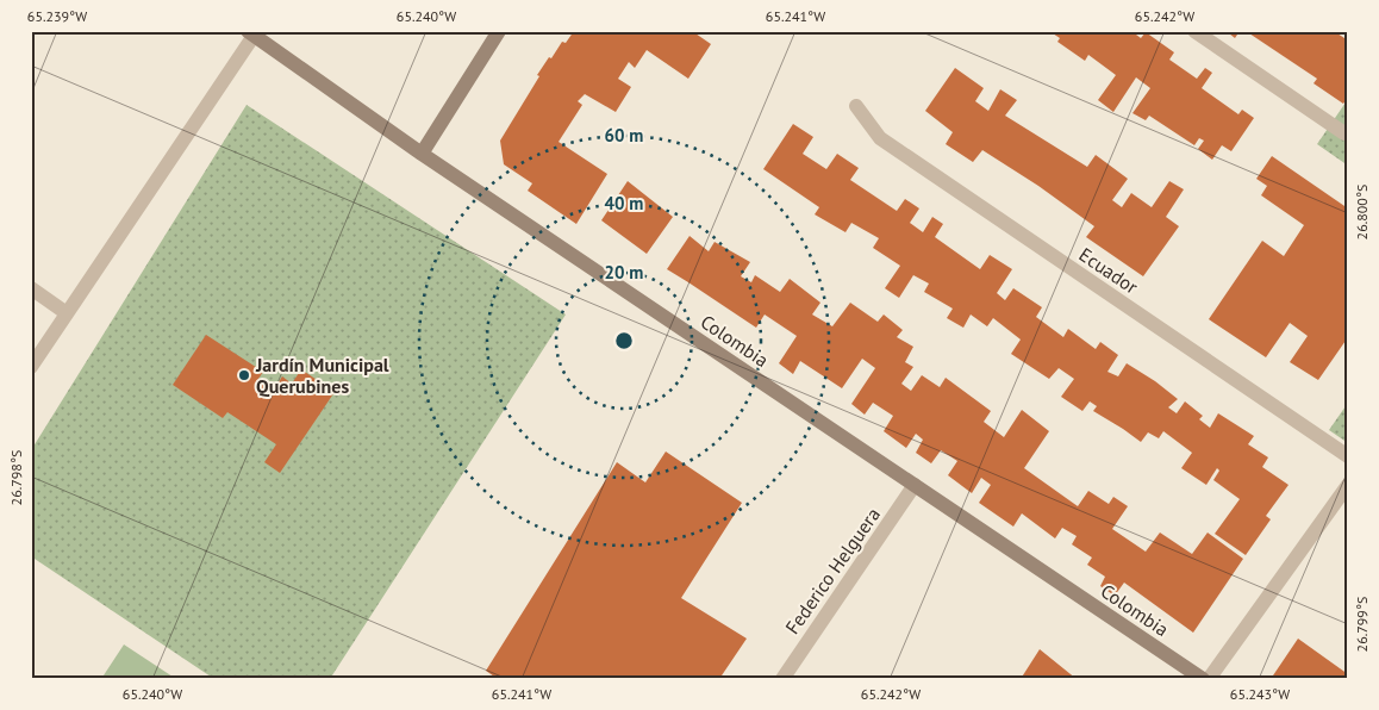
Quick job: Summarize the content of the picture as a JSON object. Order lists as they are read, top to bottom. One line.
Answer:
{"streets":{"street":["Ecuador","Colombia","Federico Helguera"]},"crossings":[["Colombia","Federico Helguera"]],"places":["Jardín Municipal Querubines"],"coordinates":["65.239°W","65.240°W","65.241°W","65.242°W","26.800°S","26.798°S","26.799°S","65.243°W"],"rings":["60 m","40 m","20 m"]}
